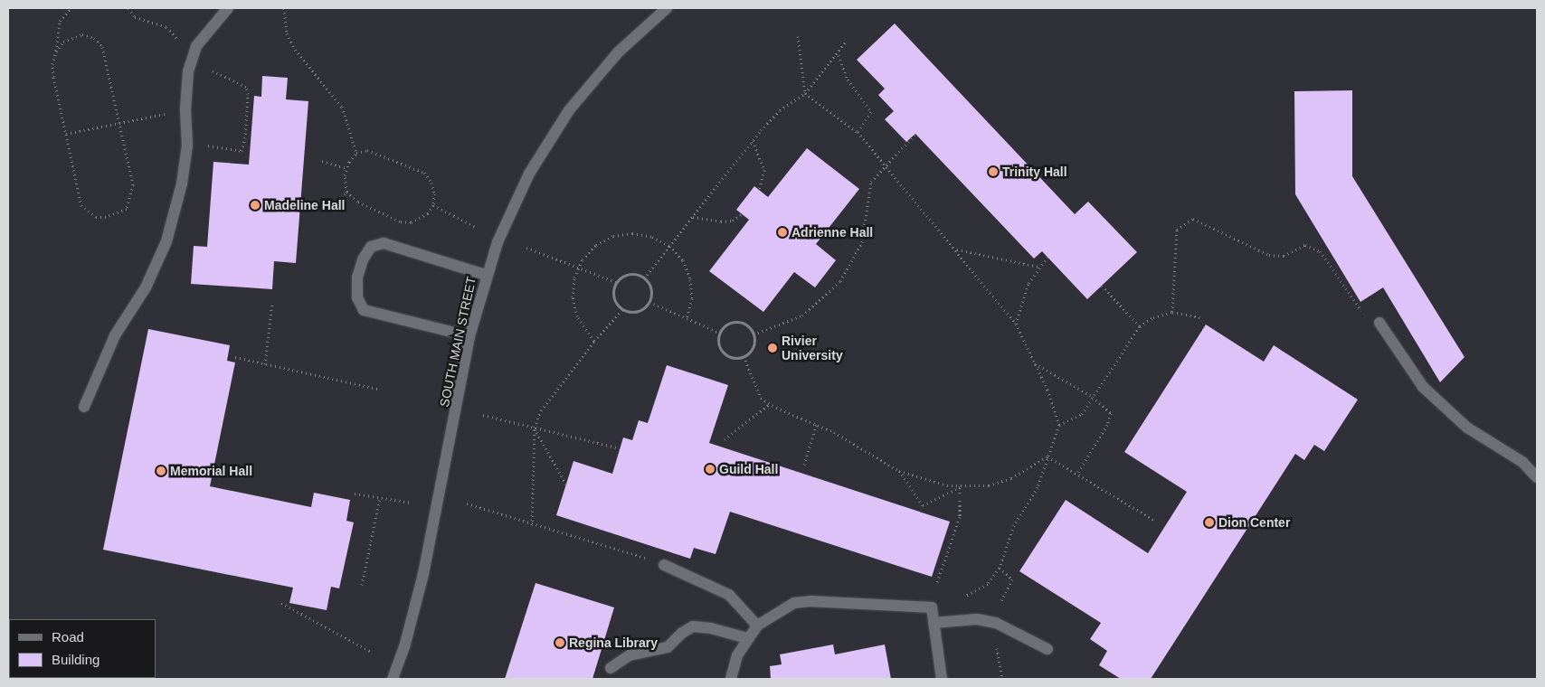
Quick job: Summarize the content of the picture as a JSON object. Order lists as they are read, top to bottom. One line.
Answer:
{"streets":{"street":["SOUTH MAIN STREET"]},"places":["Trinity Hall","Madeline Hall","Adrienne Hall","Rivier University","Guild Hall","Memorial Hall","Dion Center","Regina Library"],"legend":["Road","Building"]}
